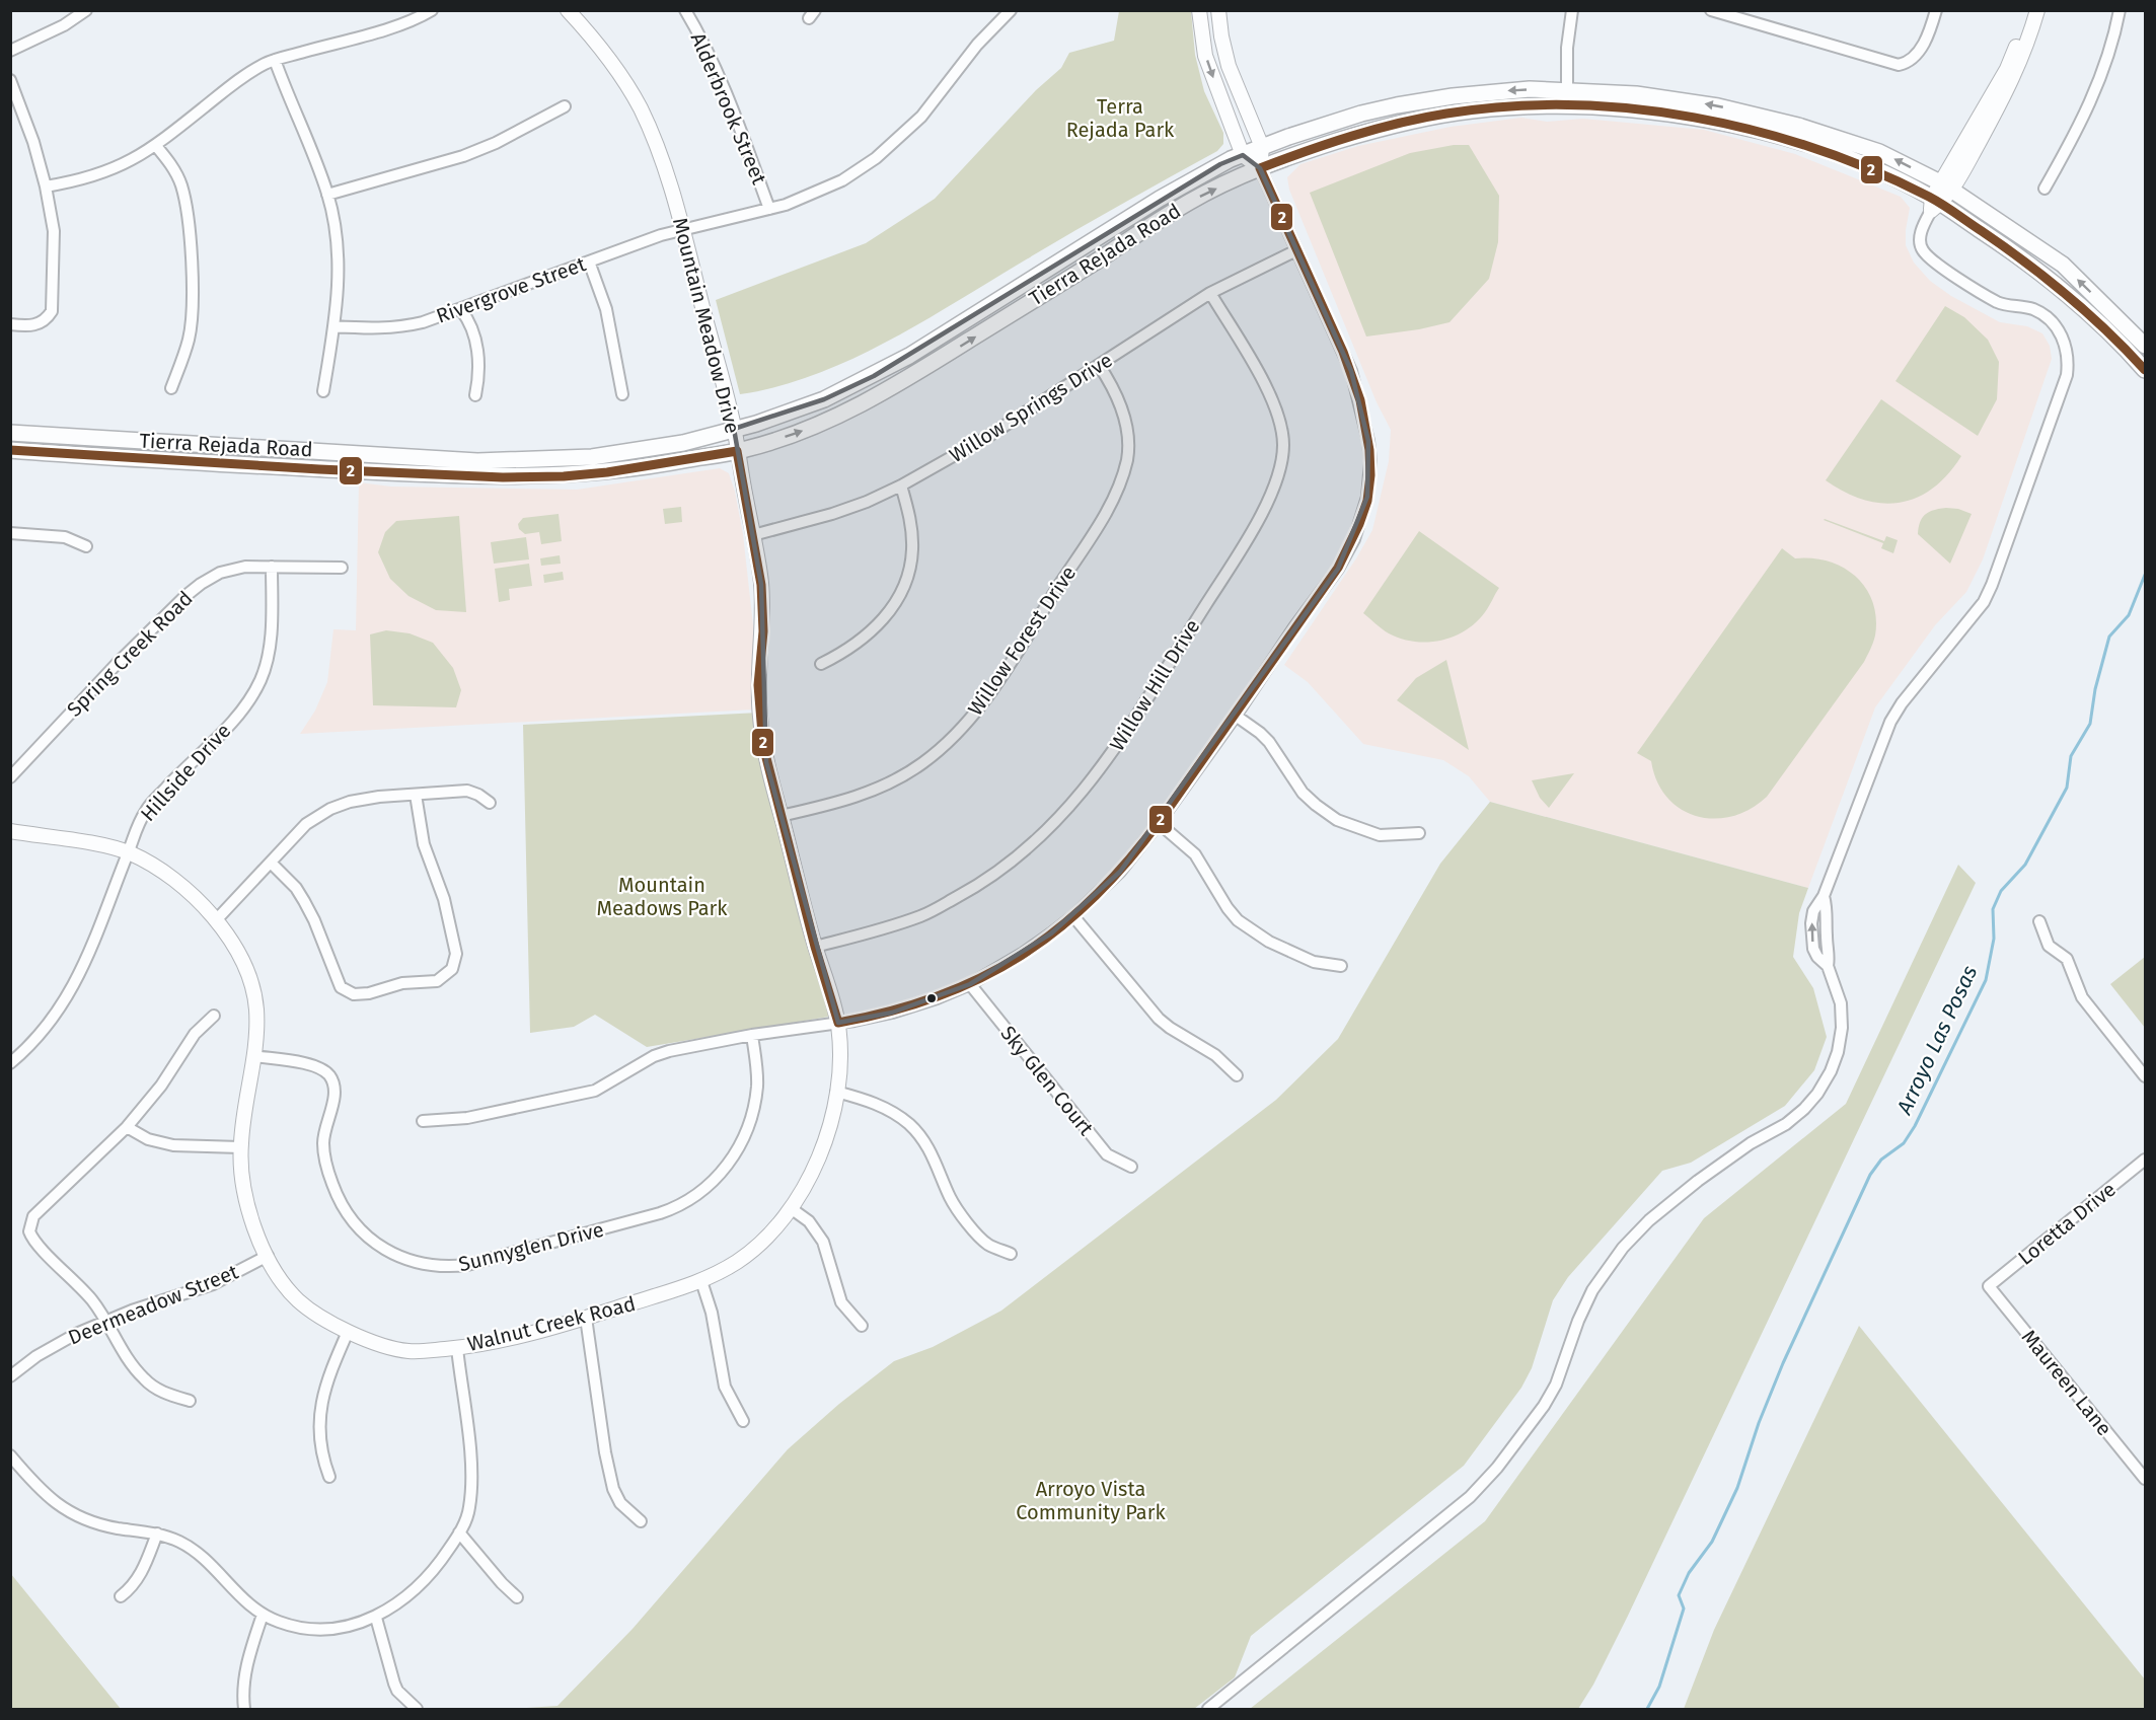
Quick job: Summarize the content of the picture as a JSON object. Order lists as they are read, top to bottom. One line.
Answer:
{"streets":{"main road":["Tierra Rejada Road"],"street":["Alderbrook Street","Rivergrove Street","Mountain Meadow Drive","Willow Springs Drive","Willow Forest Drive","Spring Creek Road","Willow Hill Drive","Hillside Drive","Sky Glen Court","Loretta Drive","Sunnyglen Drive","Deermeadow Street","Walnut Creek Road","Maureen Lane"]},"crossings":[["Alderbrook Street","Rivergrove Street"],["Tierra Rejada Road","Mountain Meadow Drive"],["Rivergrove Street","Mountain Meadow Drive"],["Mountain Meadow Drive","Willow Springs Drive"],["Mountain Meadow Drive","Willow Forest Drive"],["Mountain Meadow Drive","Willow Hill Drive"],["Mountain Meadow Drive","Walnut Creek Road"],["Willow Springs Drive","Willow Forest Drive"],["Willow Springs Drive","Willow Hill Drive"],["Spring Creek Road","Hillside Drive"],["Hillside Drive","Walnut Creek Road"],["Loretta Drive","Maureen Lane"],["Sunnyglen Drive","Walnut Creek Road"],["Deermeadow Street","Walnut Creek Road"]],"water":["Arroyo Las Posas"],"parks":["Terra Rejada Park","Mountain Meadows Park","Arroyo Vista Community Park"],"lines":["transit line 2"]}
